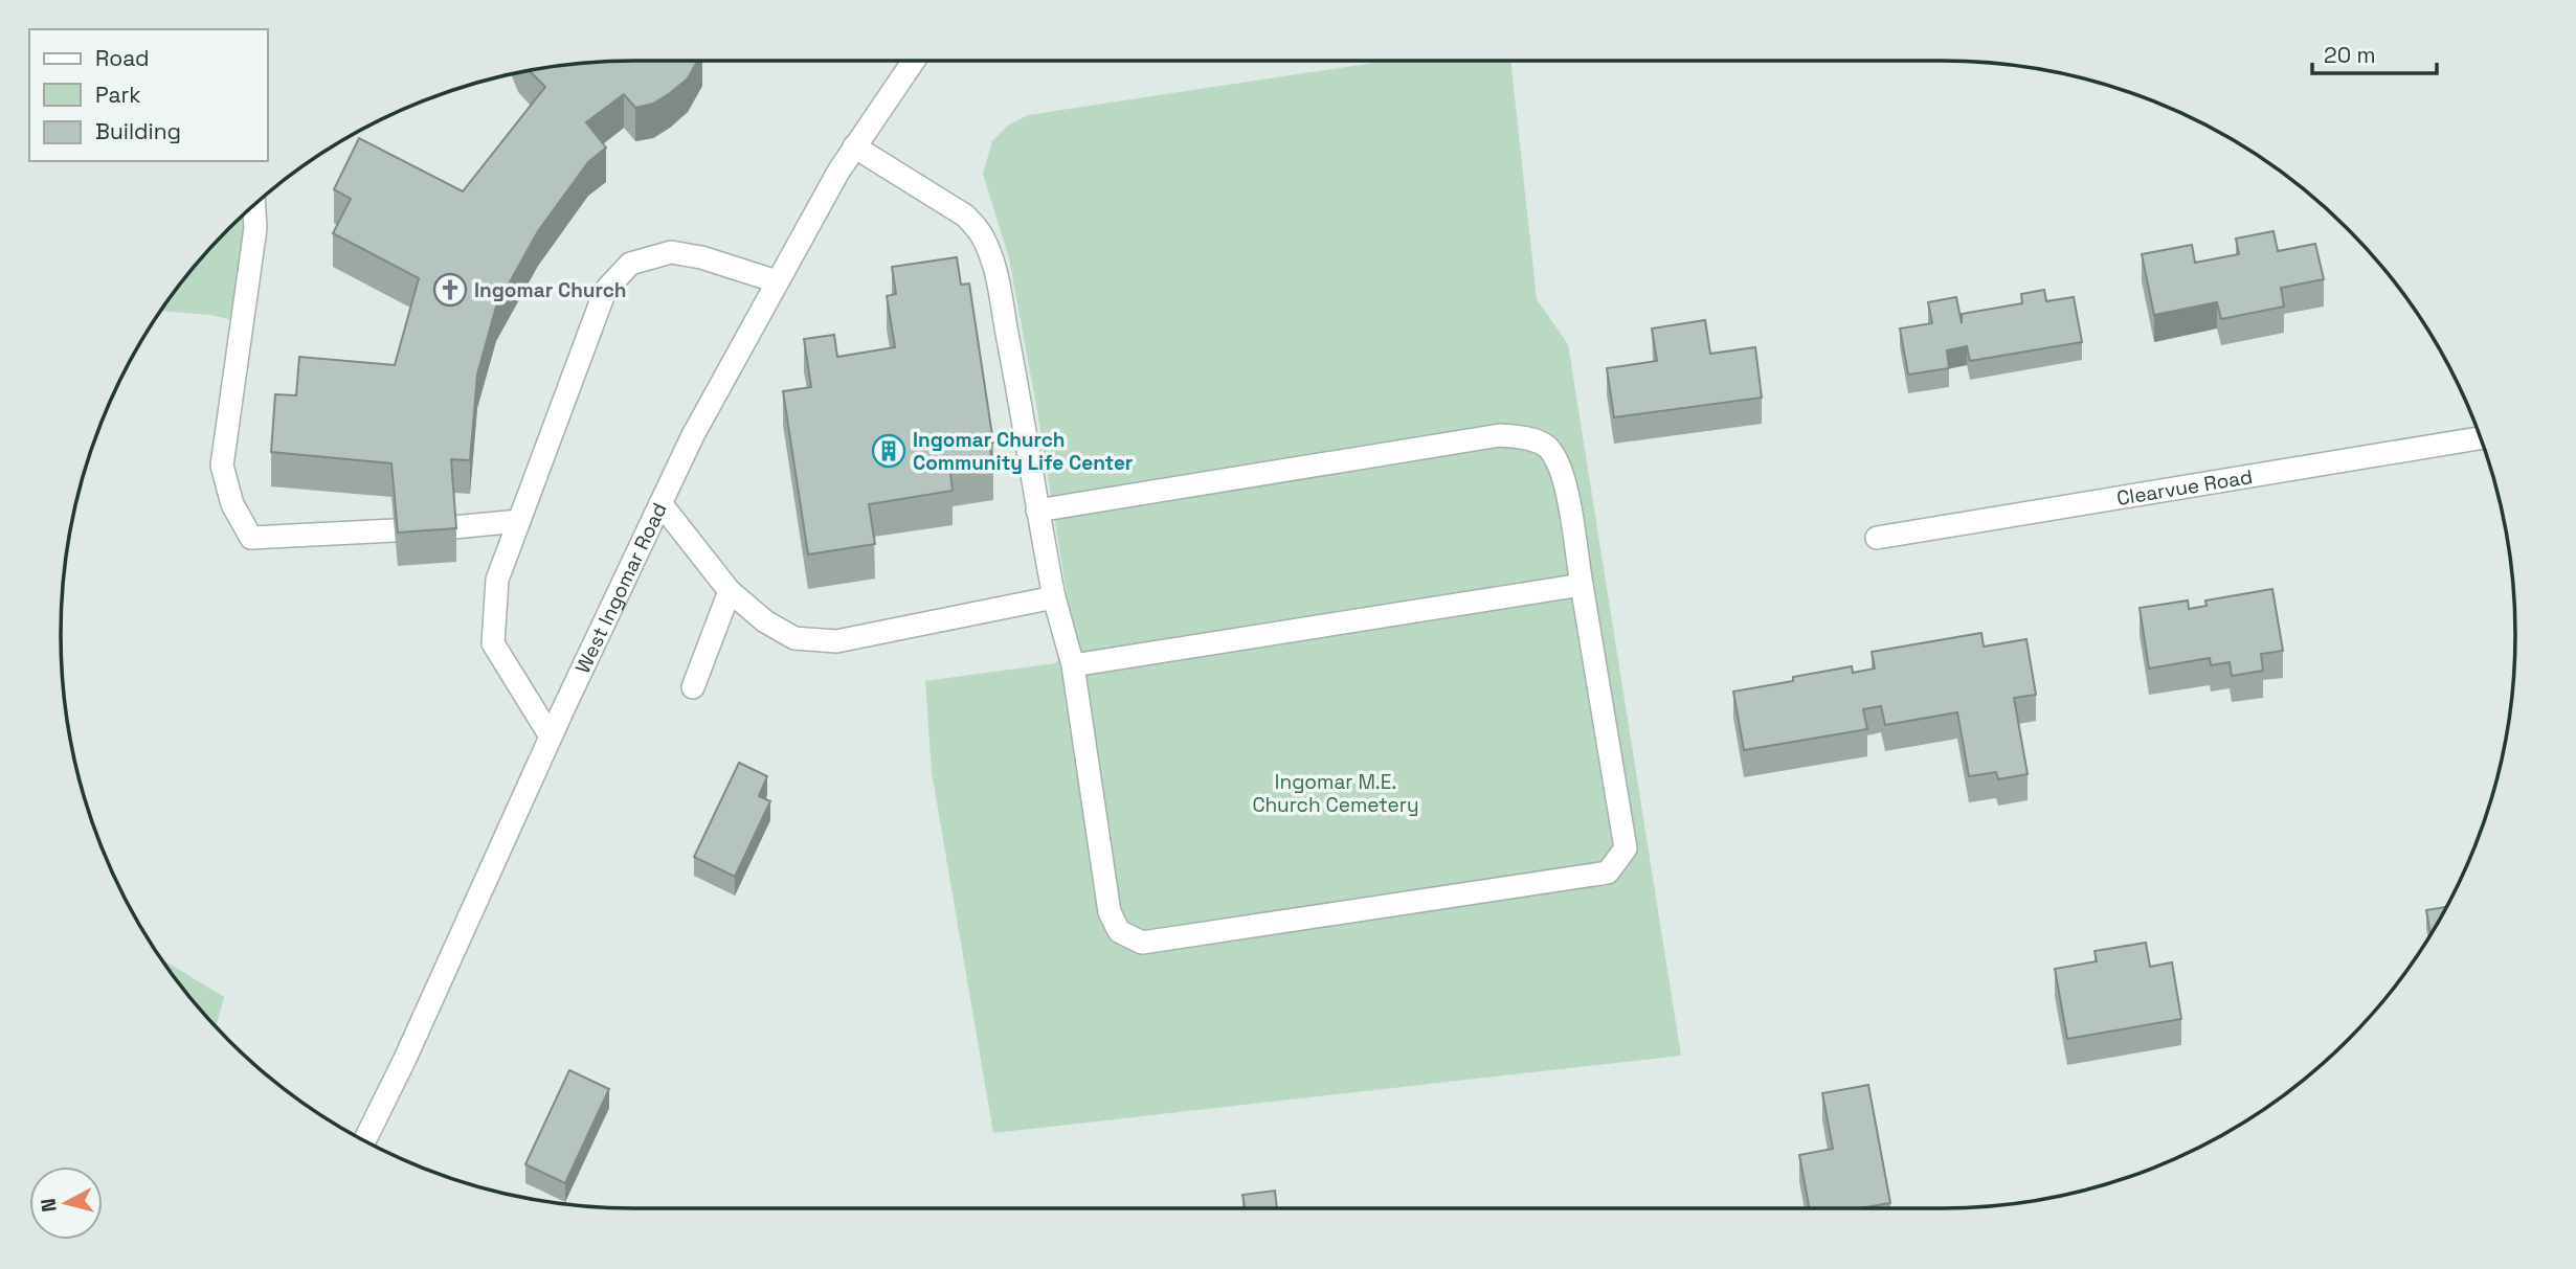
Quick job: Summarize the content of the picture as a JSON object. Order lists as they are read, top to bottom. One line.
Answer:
{"streets":{"street":["Clearvue Road","West Ingomar Road"]},"parks":["Ingomar M.E. Church Cemetery"],"places":{"church":["Ingomar Church"],"building":["Ingomar Church Community Life Center"]},"legend":["Road","Park","Building"],"scale_bar":"20 m","north":"left"}
